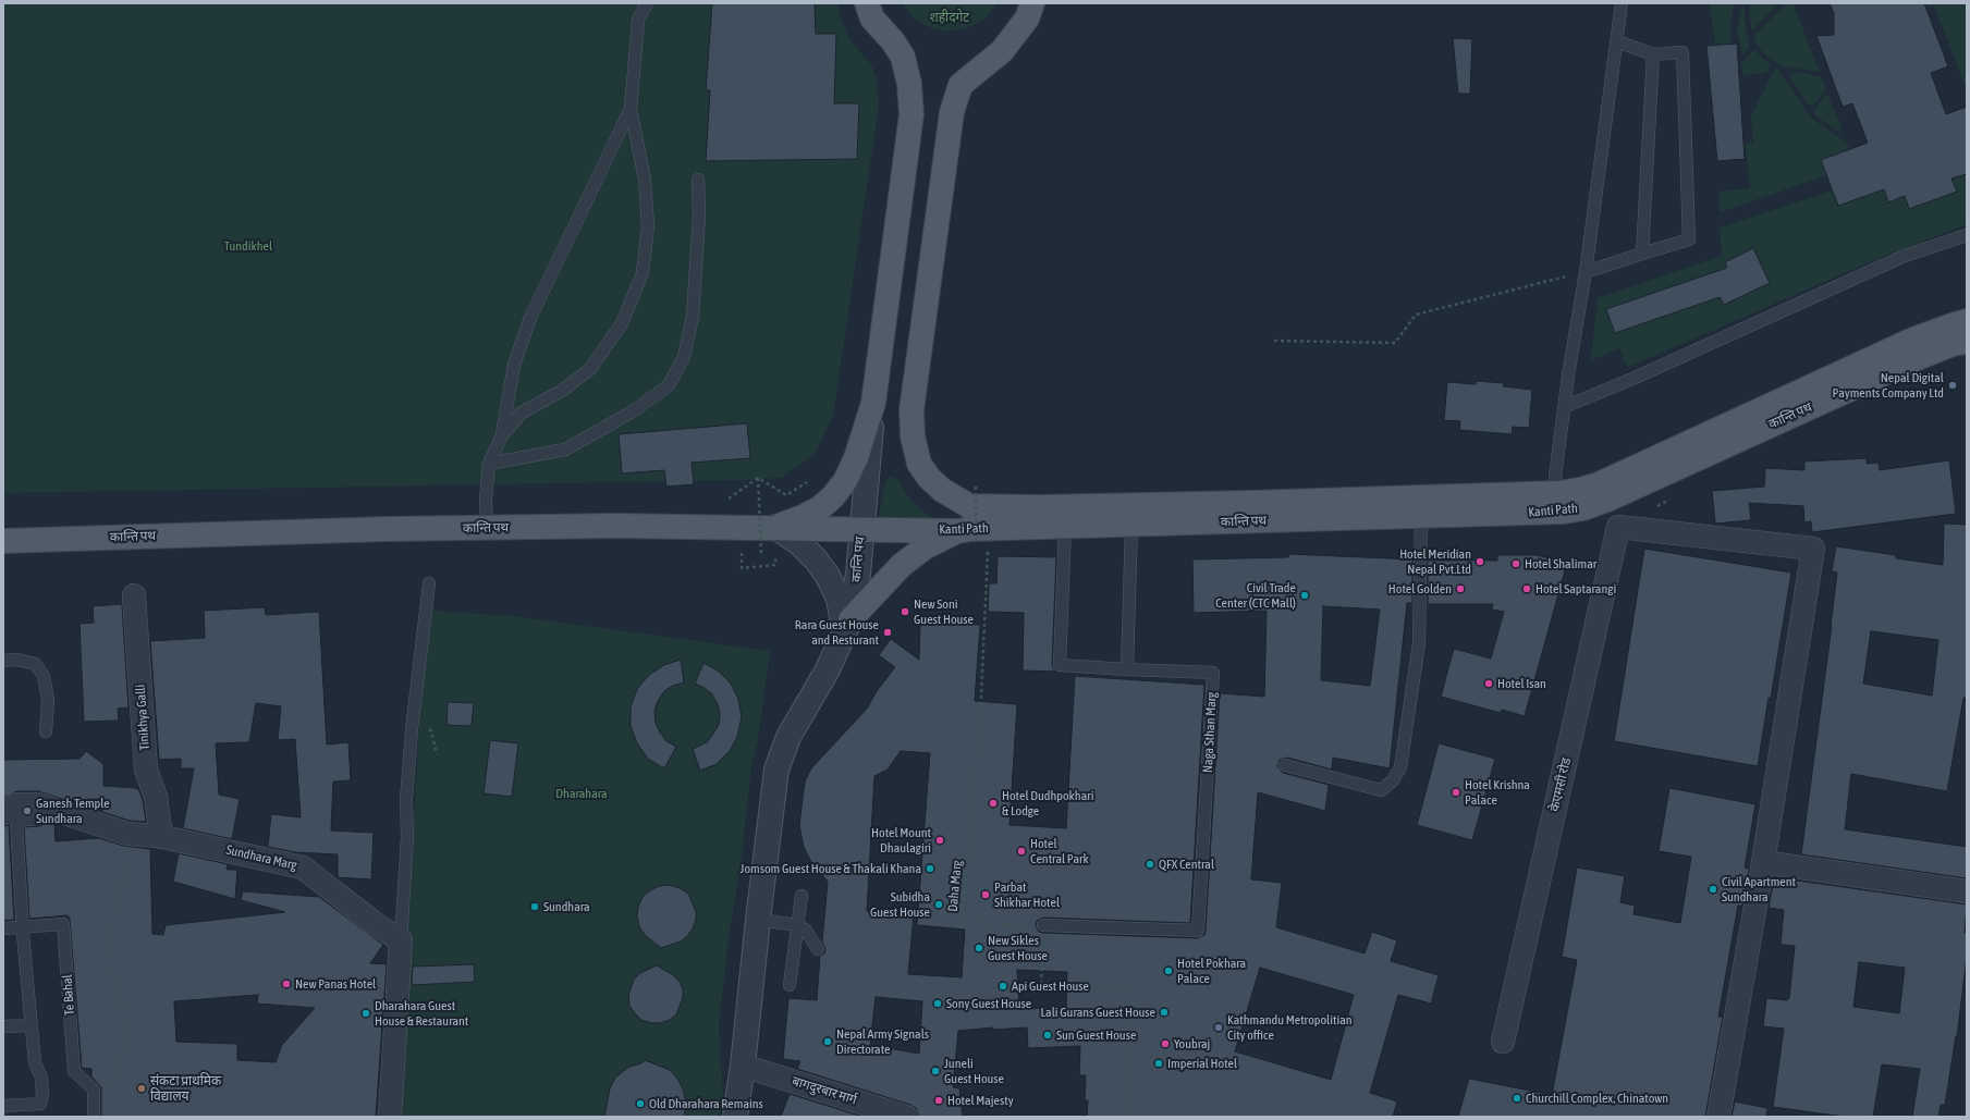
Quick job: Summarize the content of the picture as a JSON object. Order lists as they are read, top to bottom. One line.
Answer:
{"streets":{"main road":["कान्ति पथ","Kanti Path"],"street":["Tinikhya Galli","केएमसी रोड","Sundhara Marg","बागदुरबार मार्ग"],"lane":["Naga Sthan Marg","Te Bahal"],"path":["Daha Marg"]},"crossings":[["कान्ति पथ","Kanti Path"],["कान्ति पथ","Naga Sthan Marg"],["कान्ति पथ","बागदुरबार मार्ग"],["Kanti Path","Naga Sthan Marg"],["Tinikhya Galli","Sundhara Marg"],["Naga Sthan Marg","Daha Marg"]],"parks":["शहीदगेट","Tundikhel","Dharahara"],"places":["Nepal Digital Payments Company Ltd","Hotel Meridian Nepal Pvt.Ltd","Hotel Shalimar","Hotel Golden","Hotel Saptarangi","Civil Trade Center (CTC Mall)","New Soni Guest House","Rara Guest House and Resturant","Hotel Isan","Hotel Krishna Palace","Hotel Dudhpokhari & Lodge","Ganesh Temple Sundhara","Hotel Mount Dhaulagiri","Hotel Central Park","QFX Central","Jomsom Guest House & Thakali Khana","Civil Apartment Sundhara","Parbat Shikhar Hotel","Subidha Guest House","Sundhara","New Sikles Guest House","Hotel Pokhara Palace","New Panas Hotel","Api Guest House","Sony Guest House","Lali Gurans Guest House","Dharahara Guest House & Restaurant","Kathmandu Metropolitian City office","Sun Guest House","Nepal Army Signals Directorate","Youbraj","Imperial Hotel","Juneli Guest House","संकटा प्राथमिक विद्यालय","Churchill Complex, Chinatown","Hotel Majesty","Old Dharahara Remains"]}
